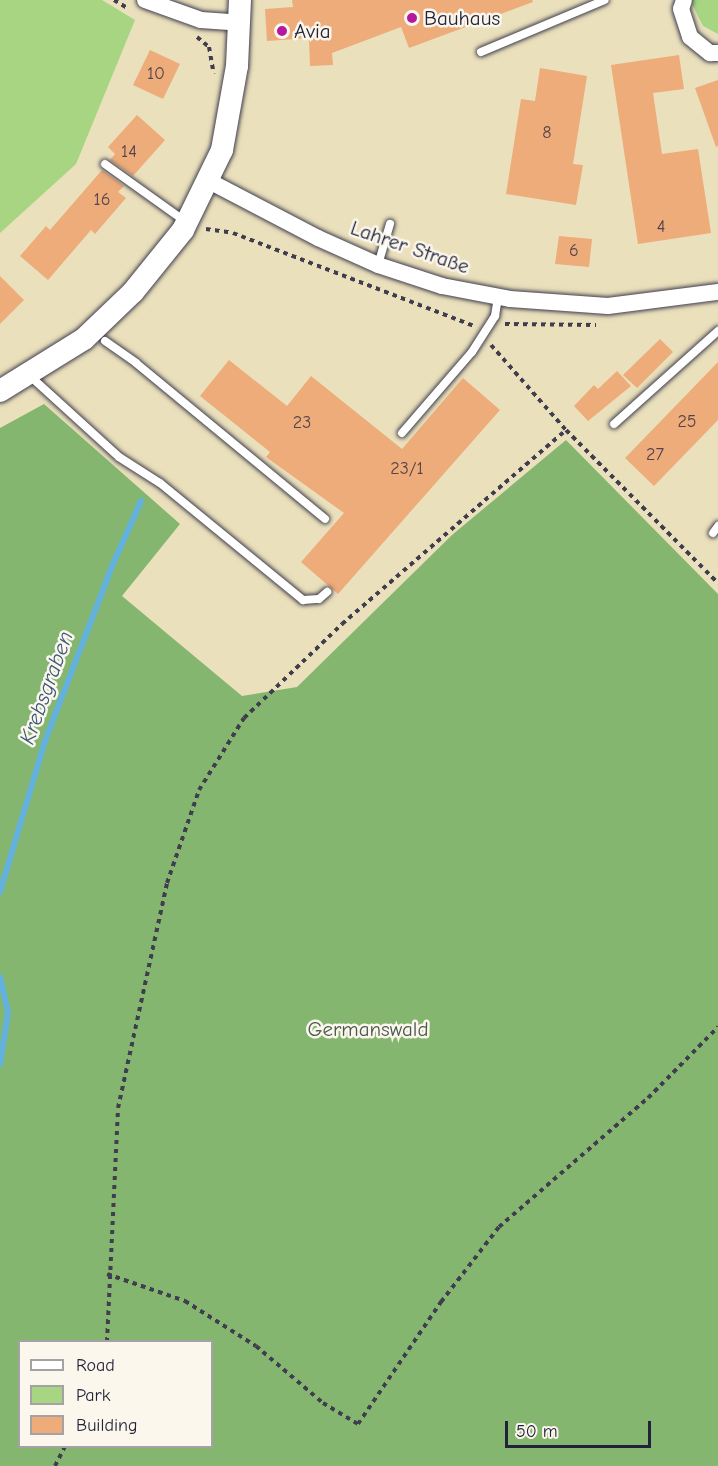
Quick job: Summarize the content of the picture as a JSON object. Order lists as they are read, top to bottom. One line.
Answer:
{"streets":{"street":["Lahrer Straße"]},"water":["Krebsgraben"],"parks":["Germanswald"],"places":["Bauhaus","Avia"],"house_numbers":["10","8","14","16","4","6","25","23","27","23/1"],"legend":["Road","Park","Building"],"scale_bar":"50 m"}
